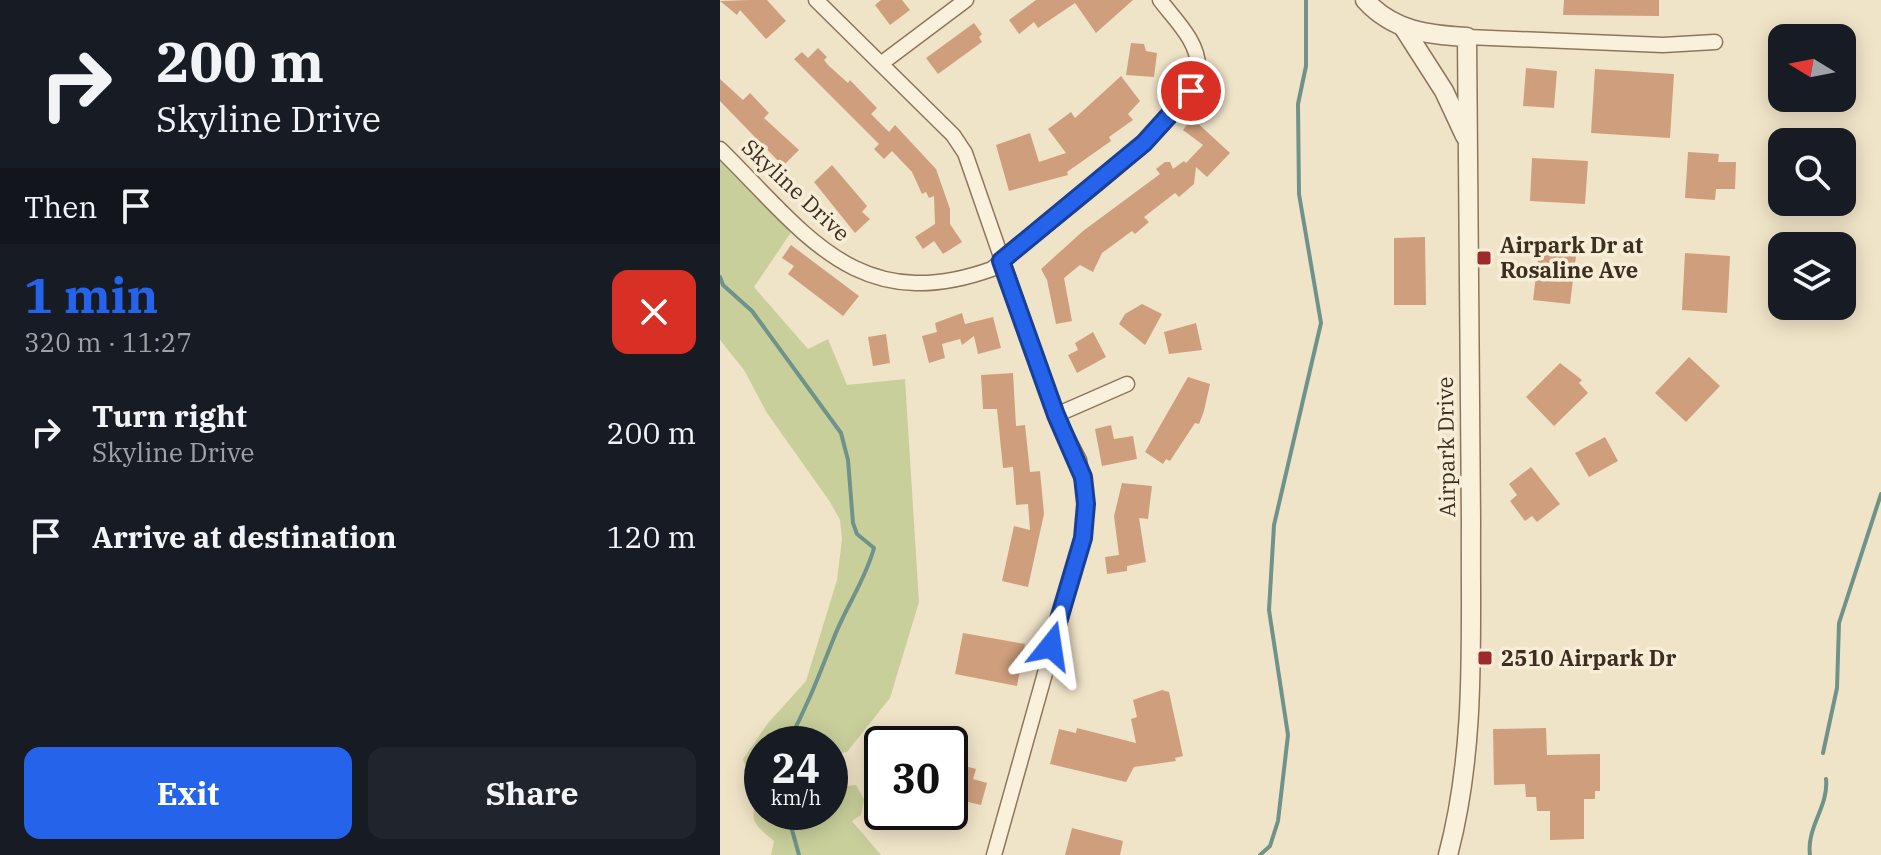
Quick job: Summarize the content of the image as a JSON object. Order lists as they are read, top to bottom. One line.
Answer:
{"streets":{"street":["Skyline Drive","Airpark Drive"]},"places":{"transit":["Airpark Dr at Rosaline Ave","2510 Airpark Dr"]},"north":"left","page":{"turn":["200 m","Skyline Drive"],"then":"Then","heading":["1 min","320 m · 11:27"],"list":[{"name":"Turn right","note":"Skyline Drive","value":"200 m"},{"name":"Arrive at destination","value":"120 m"}],"speed":"24 km/h","limit":"30","buttons":["Exit","Share"]}}
